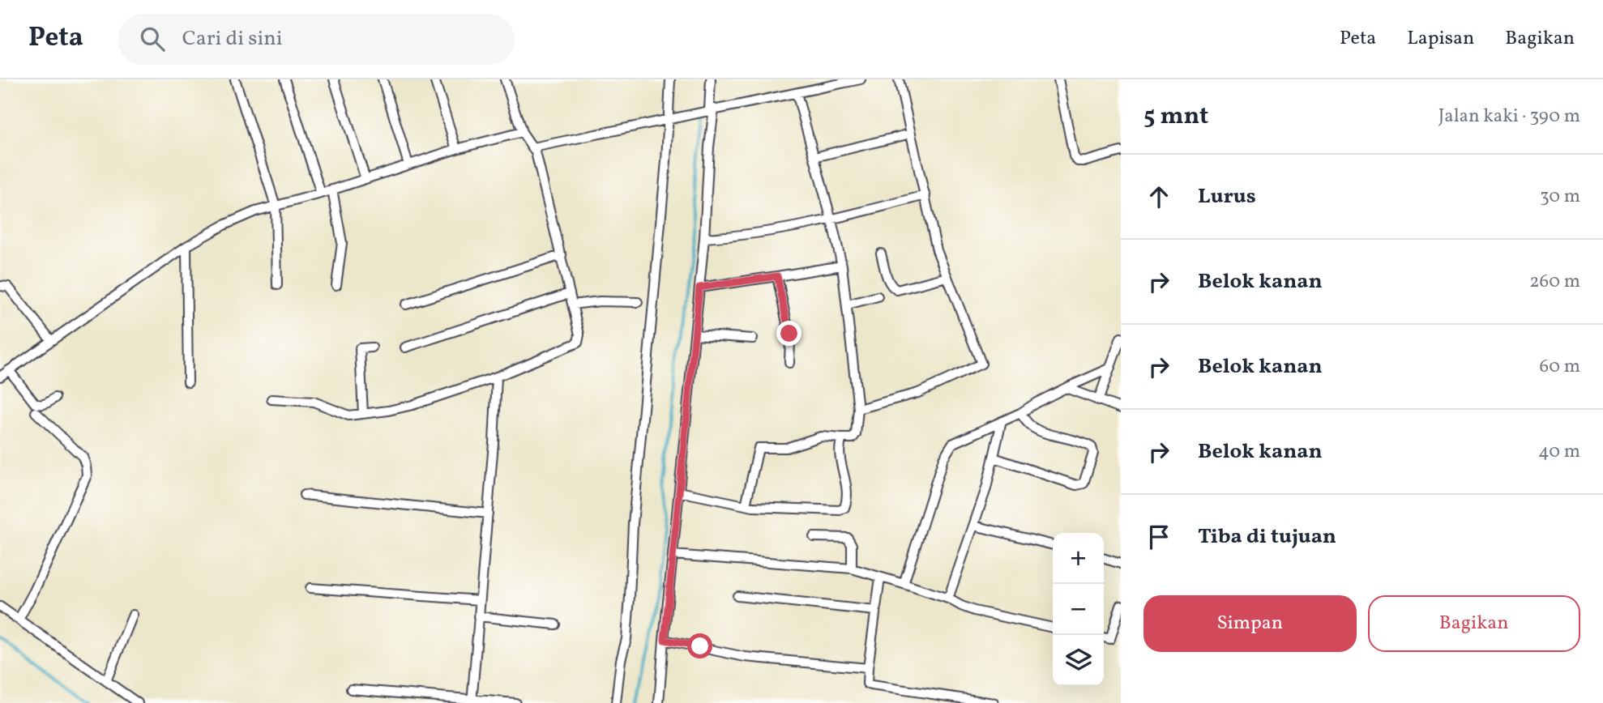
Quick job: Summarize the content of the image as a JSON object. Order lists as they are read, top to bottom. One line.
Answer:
{"page":{"header":"Peta","search":"Cari di sini","nav":["Peta","Lapisan","Bagikan"],"heading":["5 mnt","Jalan kaki · 390 m"],"list":[["Lurus","30 m"],["Belok kanan","260 m"],["Belok kanan","60 m"],["Belok kanan","40 m"],"Tiba di tujuan"],"map_buttons":["+","−"],"buttons":["Simpan","Bagikan"]}}
